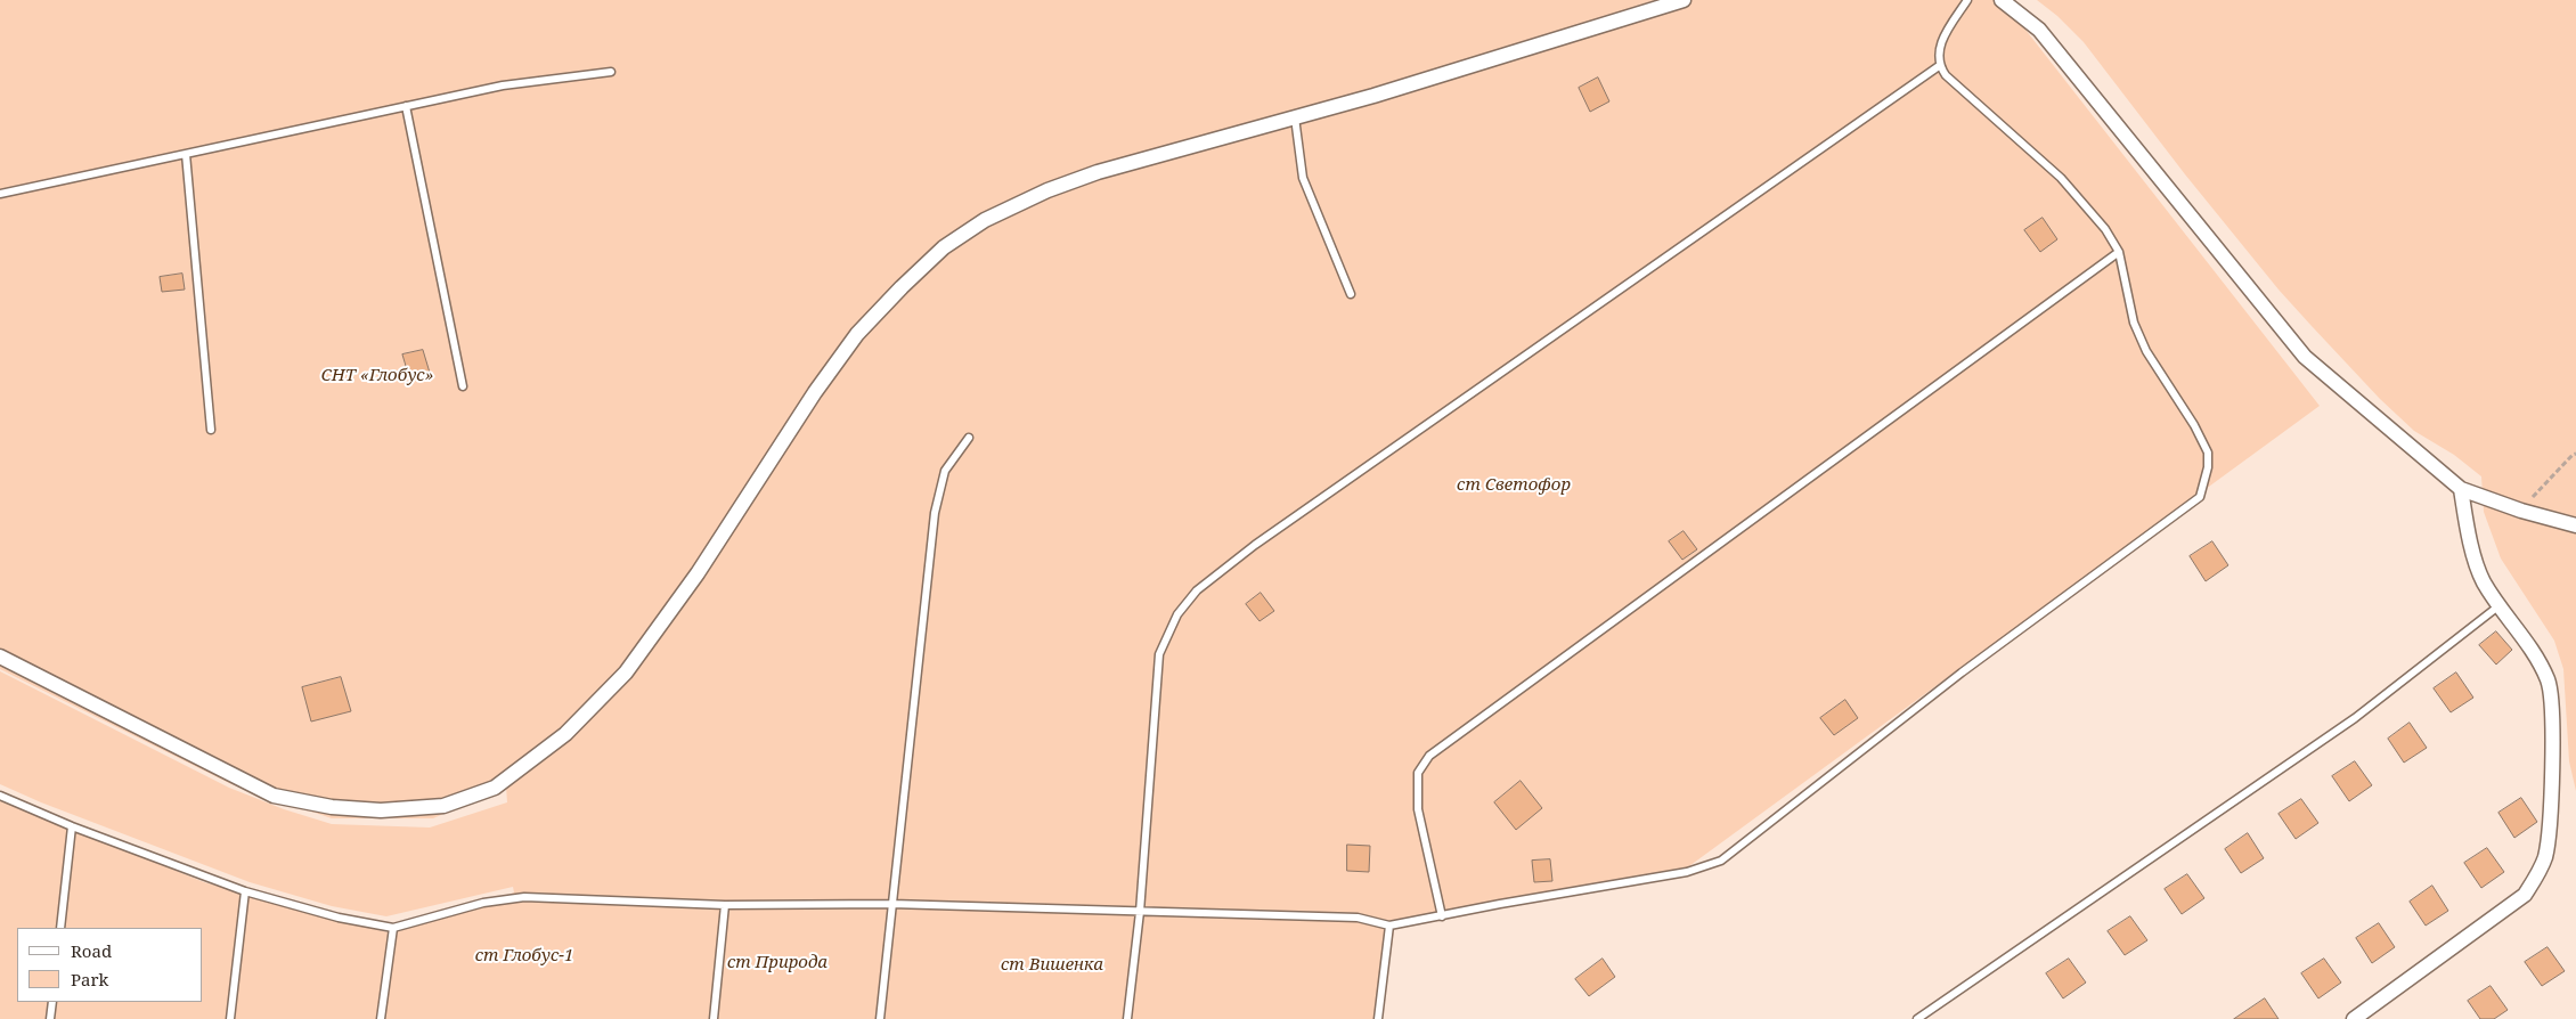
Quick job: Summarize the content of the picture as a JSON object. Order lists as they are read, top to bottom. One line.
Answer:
{"parks":["СНТ «Глобус»","ст Светофор","ст Глобус-1","ст Природа","ст Вишенка"],"legend":["Road","Park"]}
